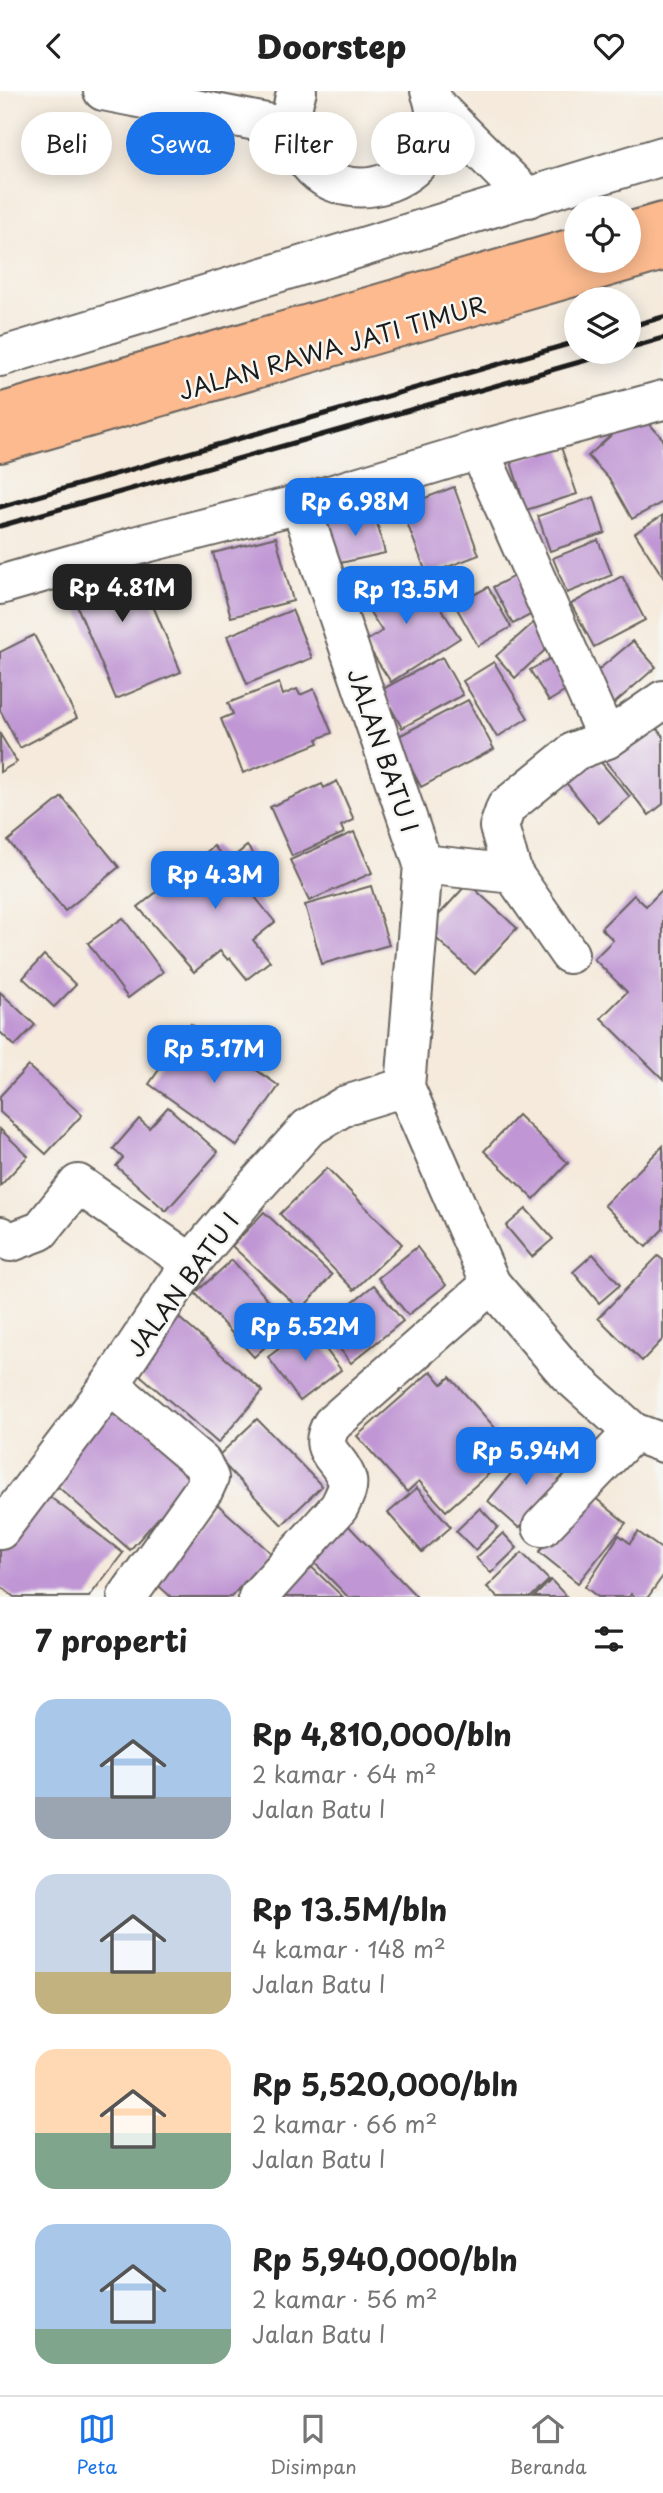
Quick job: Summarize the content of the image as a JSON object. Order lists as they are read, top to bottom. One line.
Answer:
{"streets":{"main road":["JALAN RAWA JATI TIMUR"],"street":["JALAN BATU I"]},"page":{"header":"Doorstep","chip":["Beli","Sewa","Filter","Baru"],"price":["Rp 6.98M","Rp 4.81M","Rp 13.5M","Rp 4.3M","Rp 5.17M","Rp 5.52M","Rp 5.94M"],"heading":"7 properti","list":[{"name":"Rp 4,810,000/bln","note":"2 kamar · 64 m² · Jalan Batu I"},{"name":"Rp 13.5M/bln","note":"4 kamar · 148 m² · Jalan Batu I"},{"name":"Rp 5,520,000/bln","note":"2 kamar · 66 m² · Jalan Batu I"},{"name":"Rp 5,940,000/bln","note":"2 kamar · 56 m² · Jalan Batu I"}],"tabs":["Peta","Disimpan","Beranda"]}}
